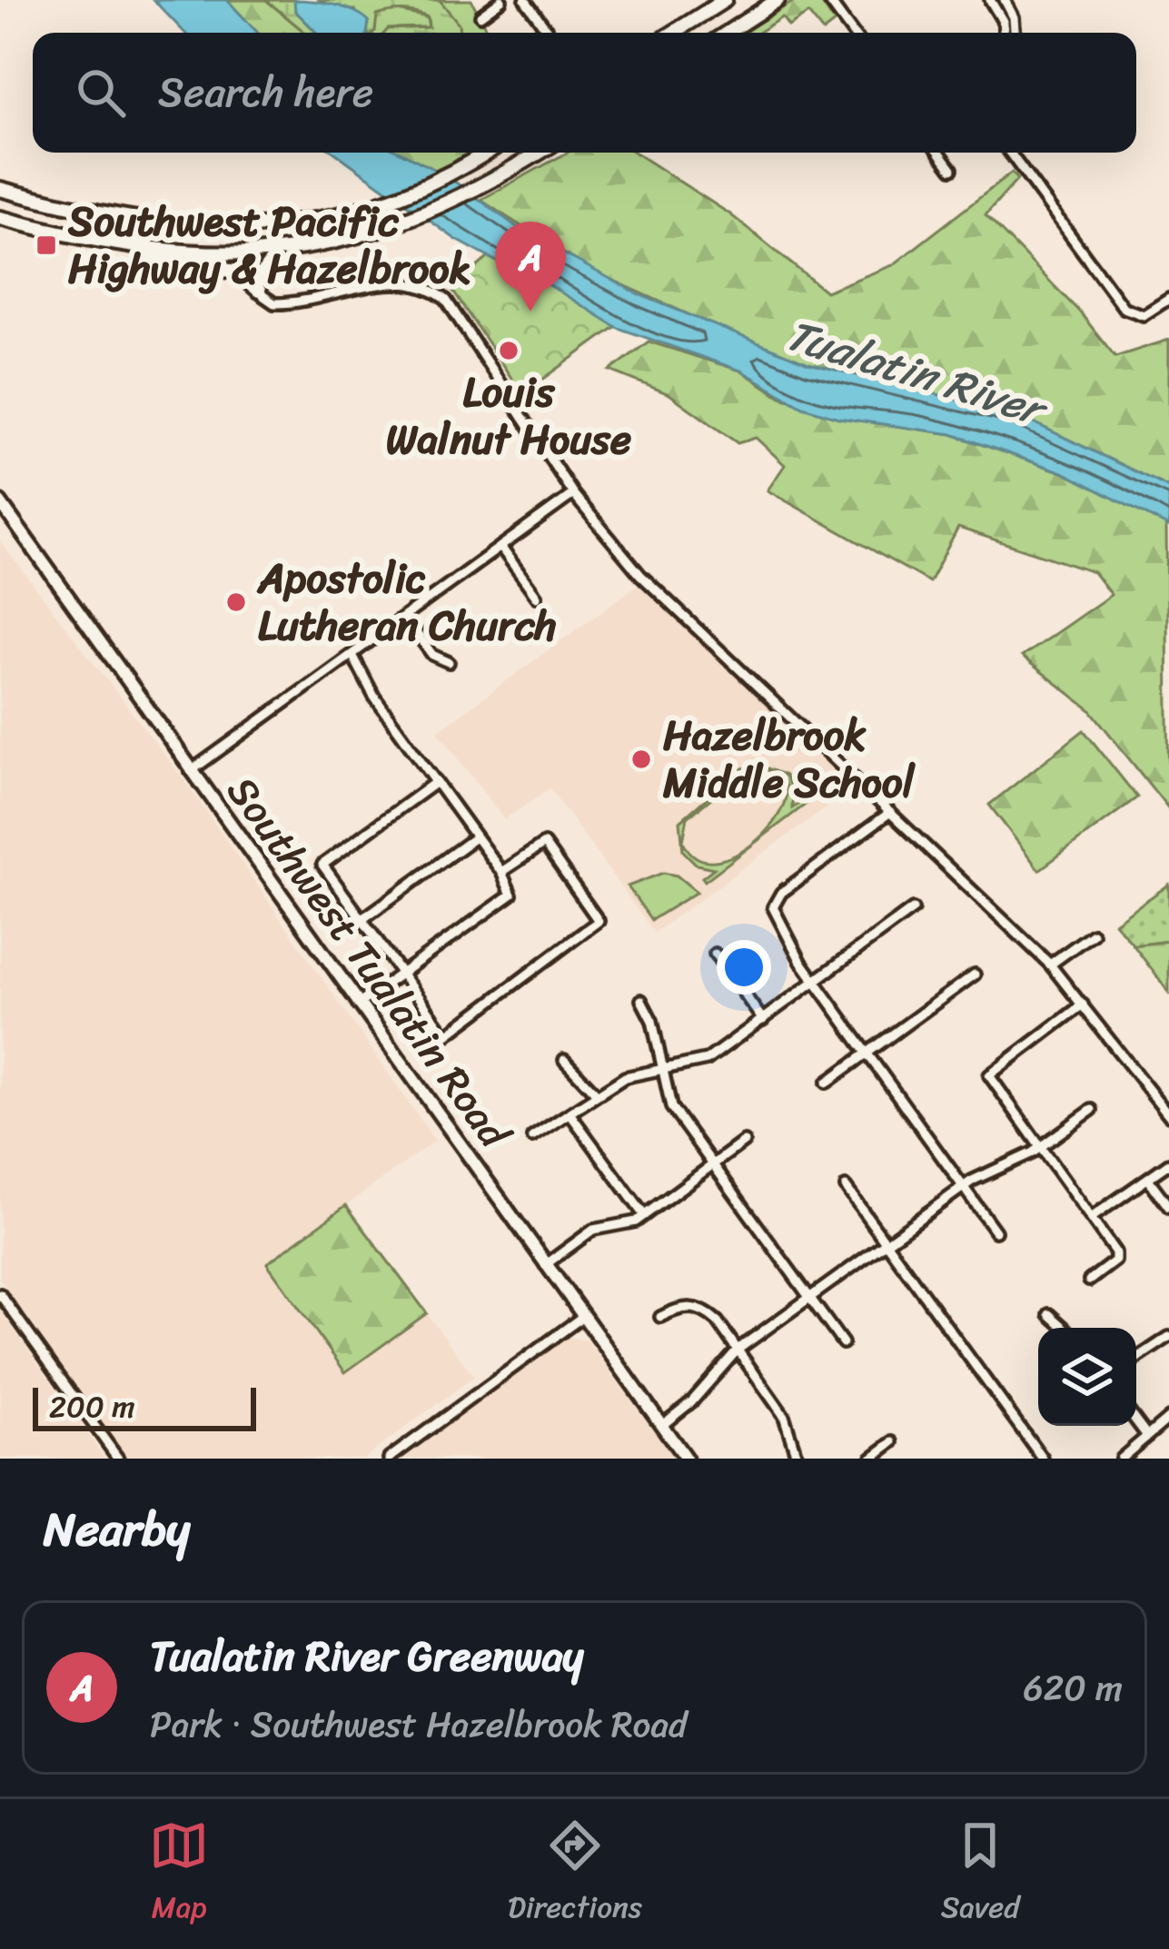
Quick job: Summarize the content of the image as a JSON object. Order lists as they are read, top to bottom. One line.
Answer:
{"streets":{"main road":["Southwest Tualatin Road"]},"water":["Tualatin River"],"places":{"transit":["Southwest Pacific Highway & Hazelbrook"],"other":["Louis Walnut House","Apostolic Lutheran Church","Hazelbrook Middle School"]},"scale_bar":"200 m","page":{"search":"Search here","pins":"A","scale":"200 m","heading":"Nearby","list":[{"mark":"A","name":"Tualatin River Greenway","note":"Park · Southwest Hazelbrook Road","value":"620 m"}],"nav":["Map","Directions","Saved"]}}
